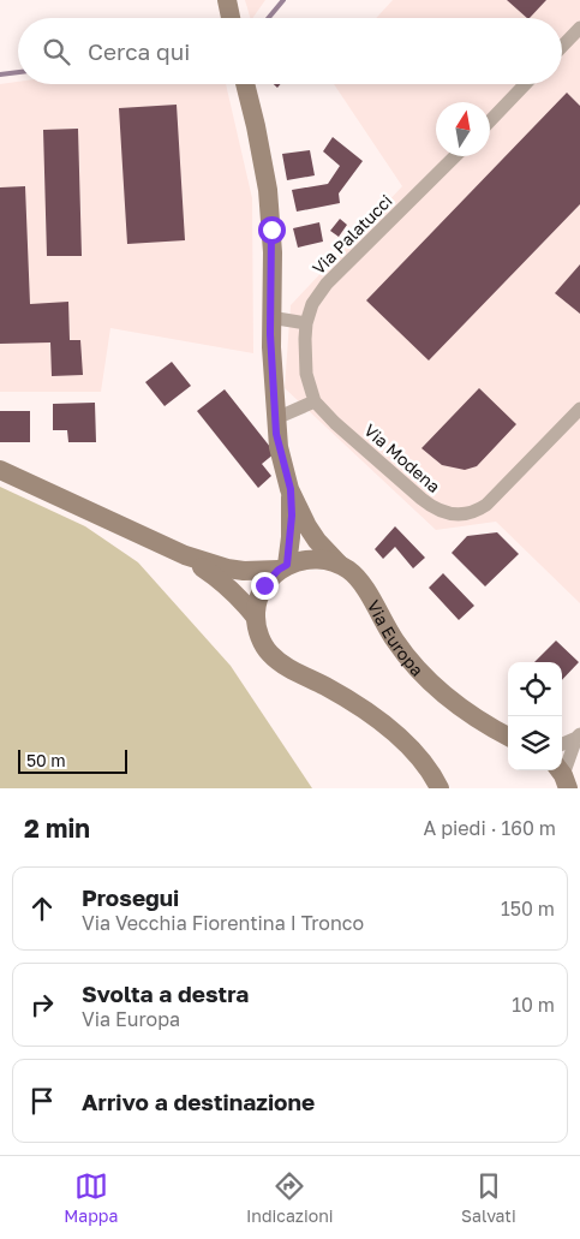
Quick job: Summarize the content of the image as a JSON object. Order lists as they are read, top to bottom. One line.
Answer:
{"streets":{"main road":["Via Europa"],"street":["Via Palatucci","Via Modena"]},"crossings":[["Via Palatucci","Via Modena"]],"scale_bar":"50 m","north":"top","page":{"search":"Cerca qui","scale":"50 m","heading":["2 min","A piedi · 160 m"],"list":[["Prosegui","Via Vecchia Fiorentina I Tronco","150 m"],["Svolta a destra","Via Europa","10 m"],"Arrivo a destinazione"],"nav":["Mappa","Indicazioni","Salvati"]}}
